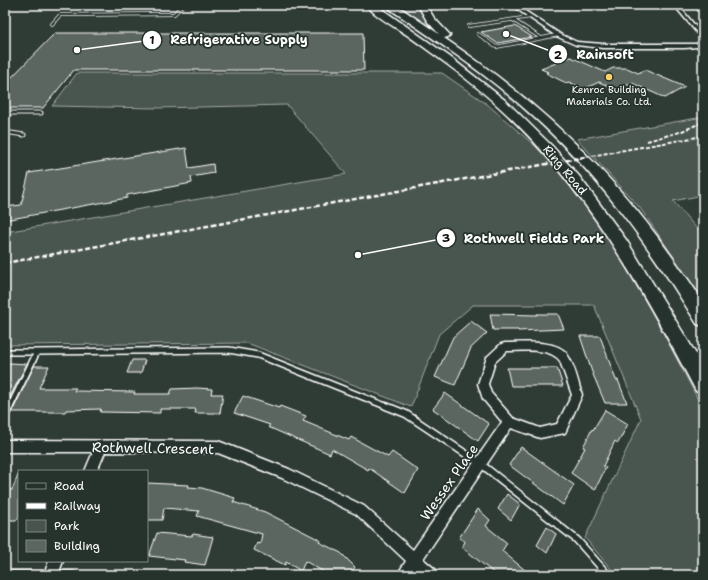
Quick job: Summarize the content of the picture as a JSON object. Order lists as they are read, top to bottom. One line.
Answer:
{"streets":{"highway":["Ring Road"],"street":["Rothwell Crescent","Wessex Place"]},"crossings":[["Rothwell Crescent","Wessex Place"]],"places":["Rainsoft","Refrigerative Supply","Kenroc Building Materials Co. Ltd.","Rothwell Fields Park"],"legend":["Road","Railway","Park","Building"]}
